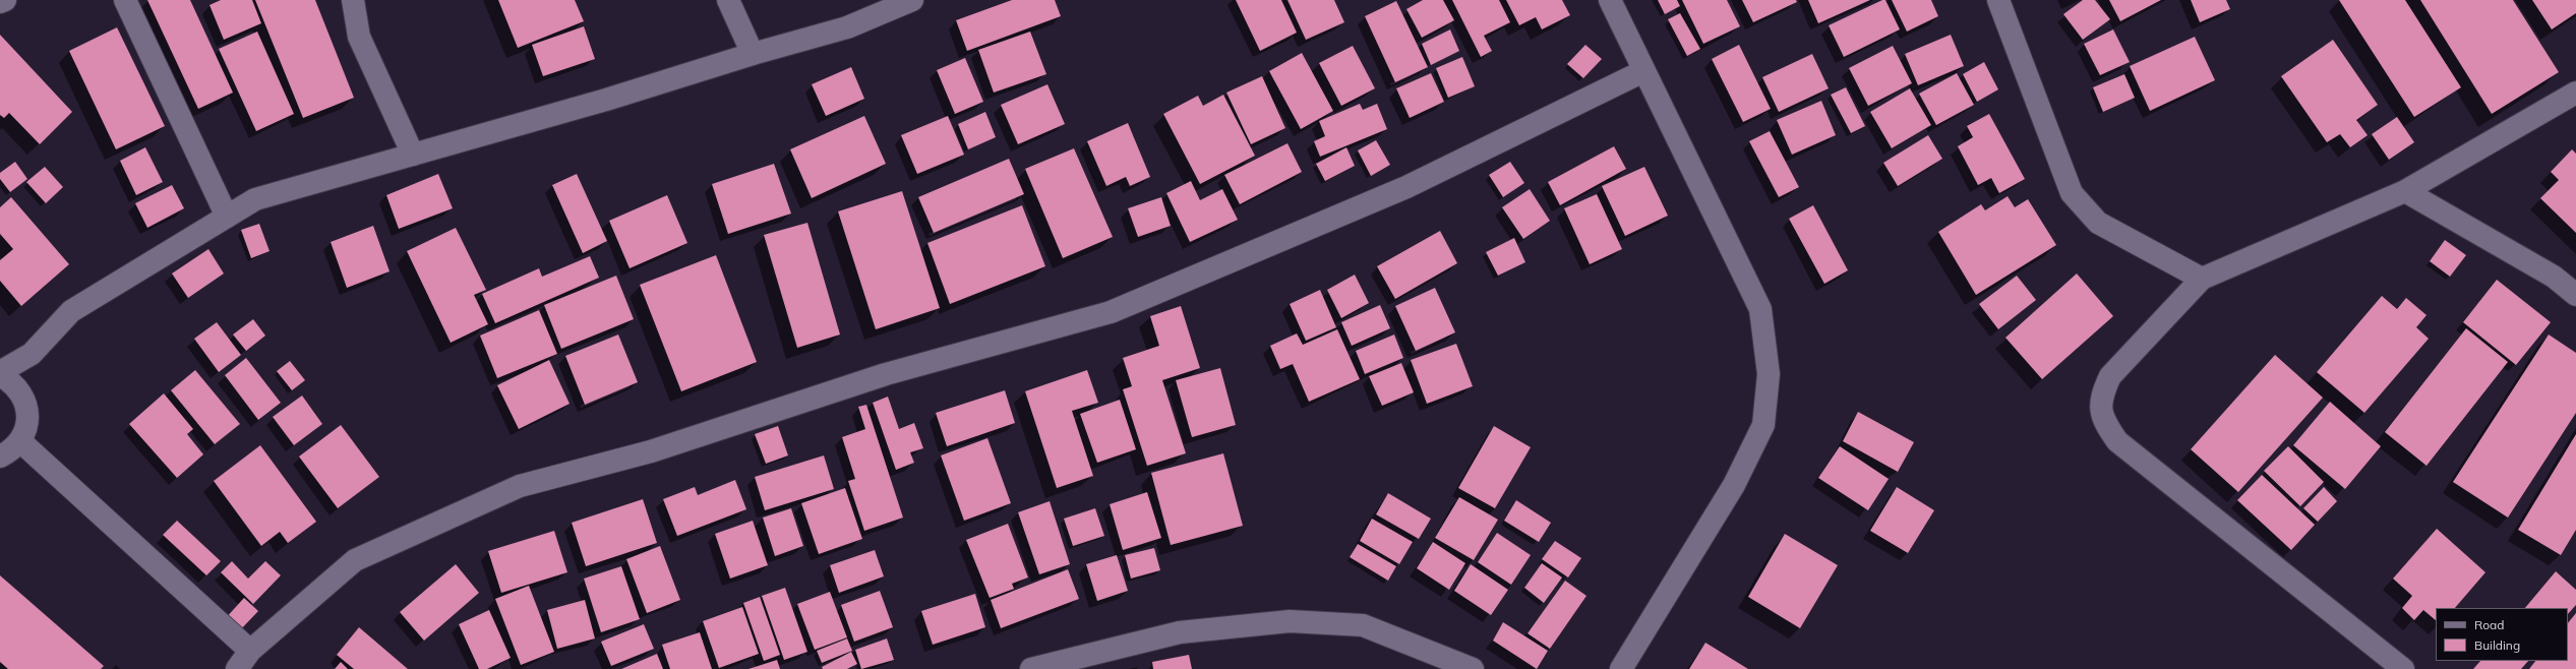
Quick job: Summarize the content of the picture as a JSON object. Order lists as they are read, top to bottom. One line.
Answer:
{"legend":["Road","Building"]}
